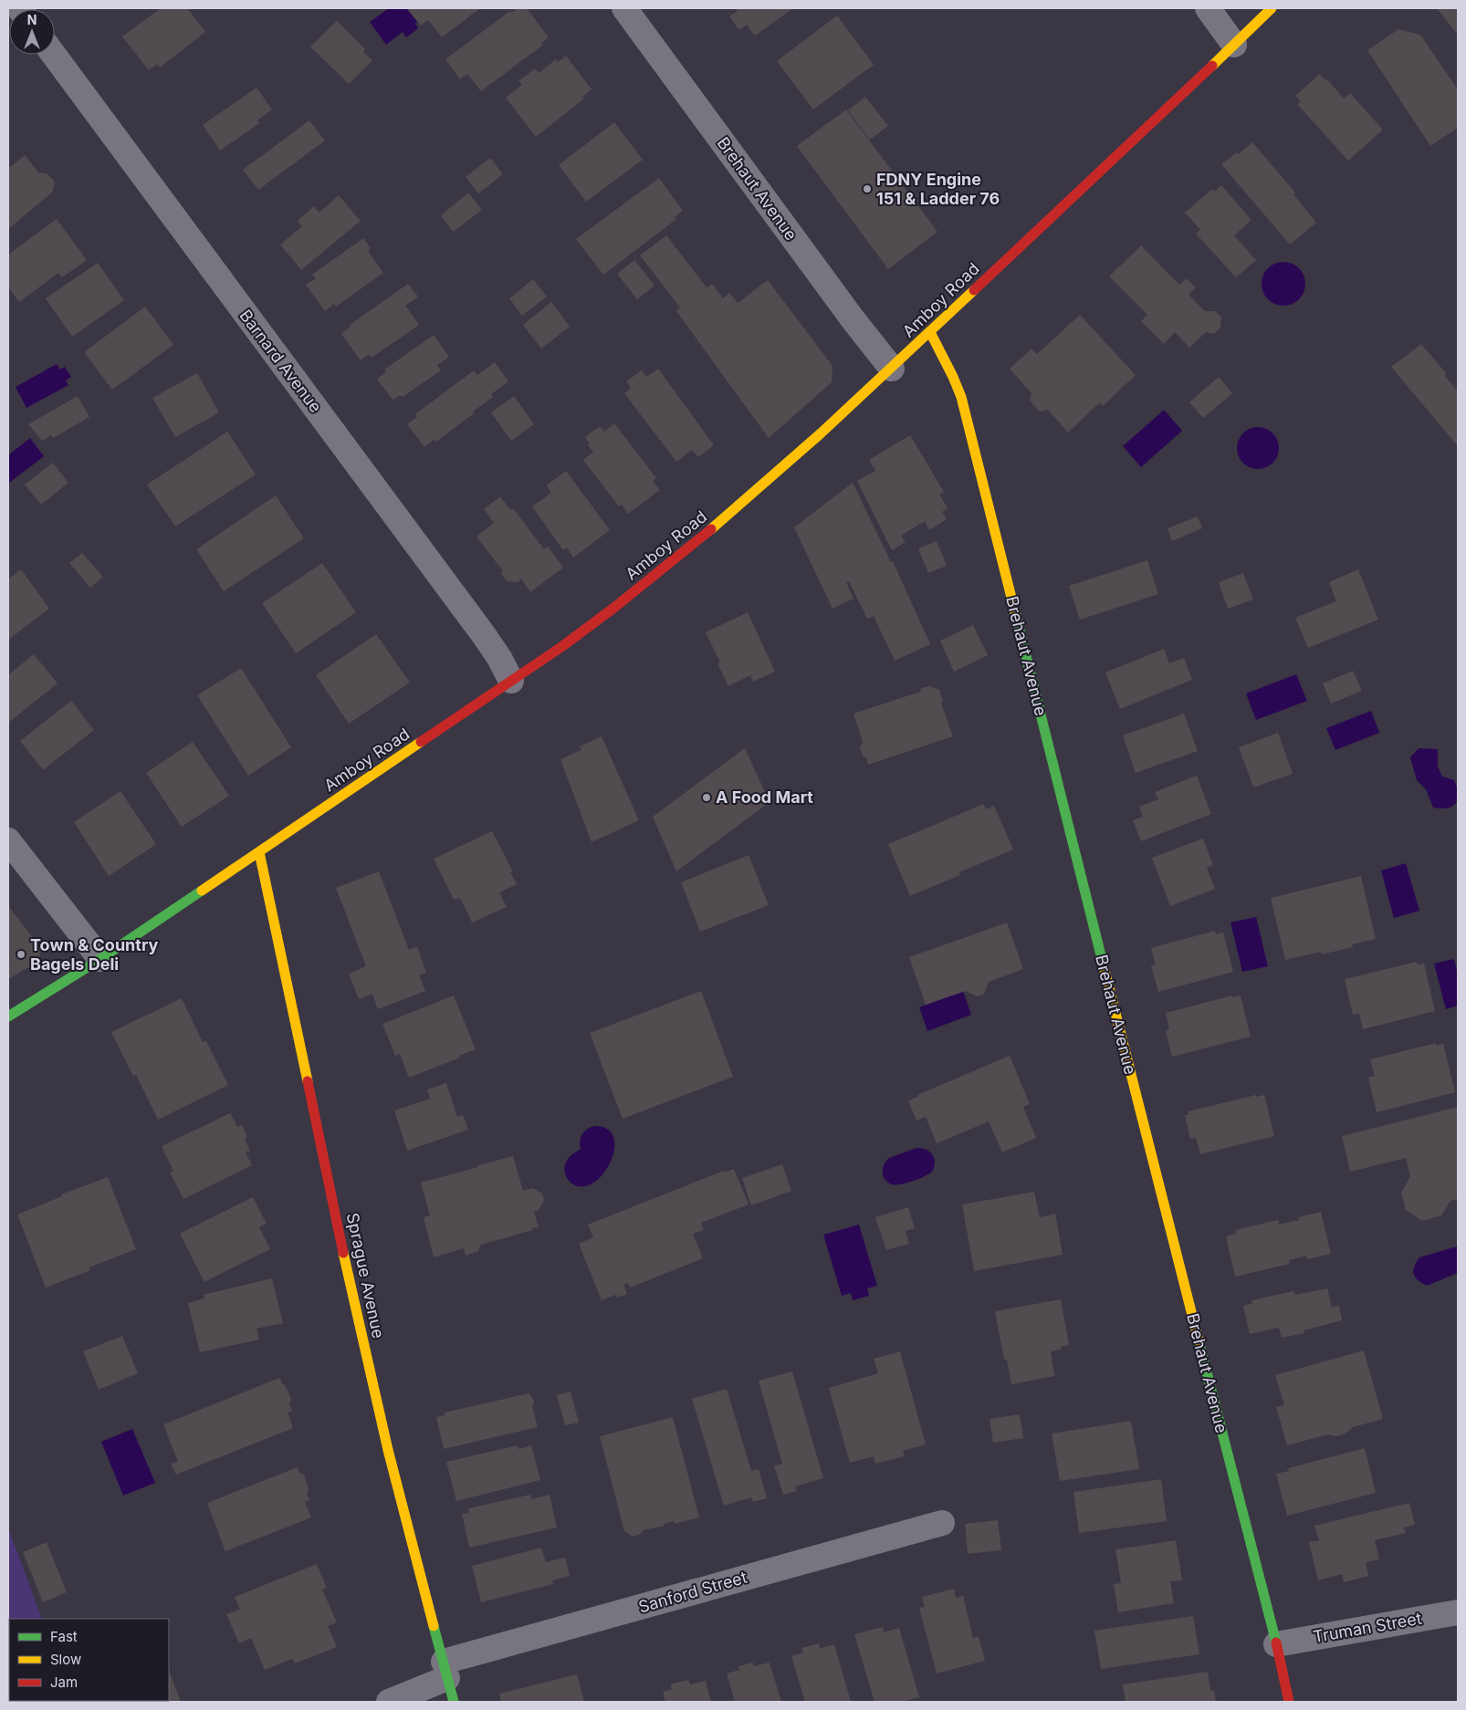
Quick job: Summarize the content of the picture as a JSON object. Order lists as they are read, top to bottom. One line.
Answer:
{"streets":{"street":["Brehaut Avenue","Amboy Road","Barnard Avenue","Sprague Avenue","Sanford Street","Truman Street"]},"crossings":[["Brehaut Avenue","Amboy Road"],["Brehaut Avenue","Truman Street"],["Amboy Road","Barnard Avenue"],["Amboy Road","Sprague Avenue"],["Sprague Avenue","Sanford Street"]],"places":["FDNY Engine 151 & Ladder 76","A Food Mart","Town & Country Bagels Deli"],"legend":["Fast","Slow","Jam"],"north":"top"}
